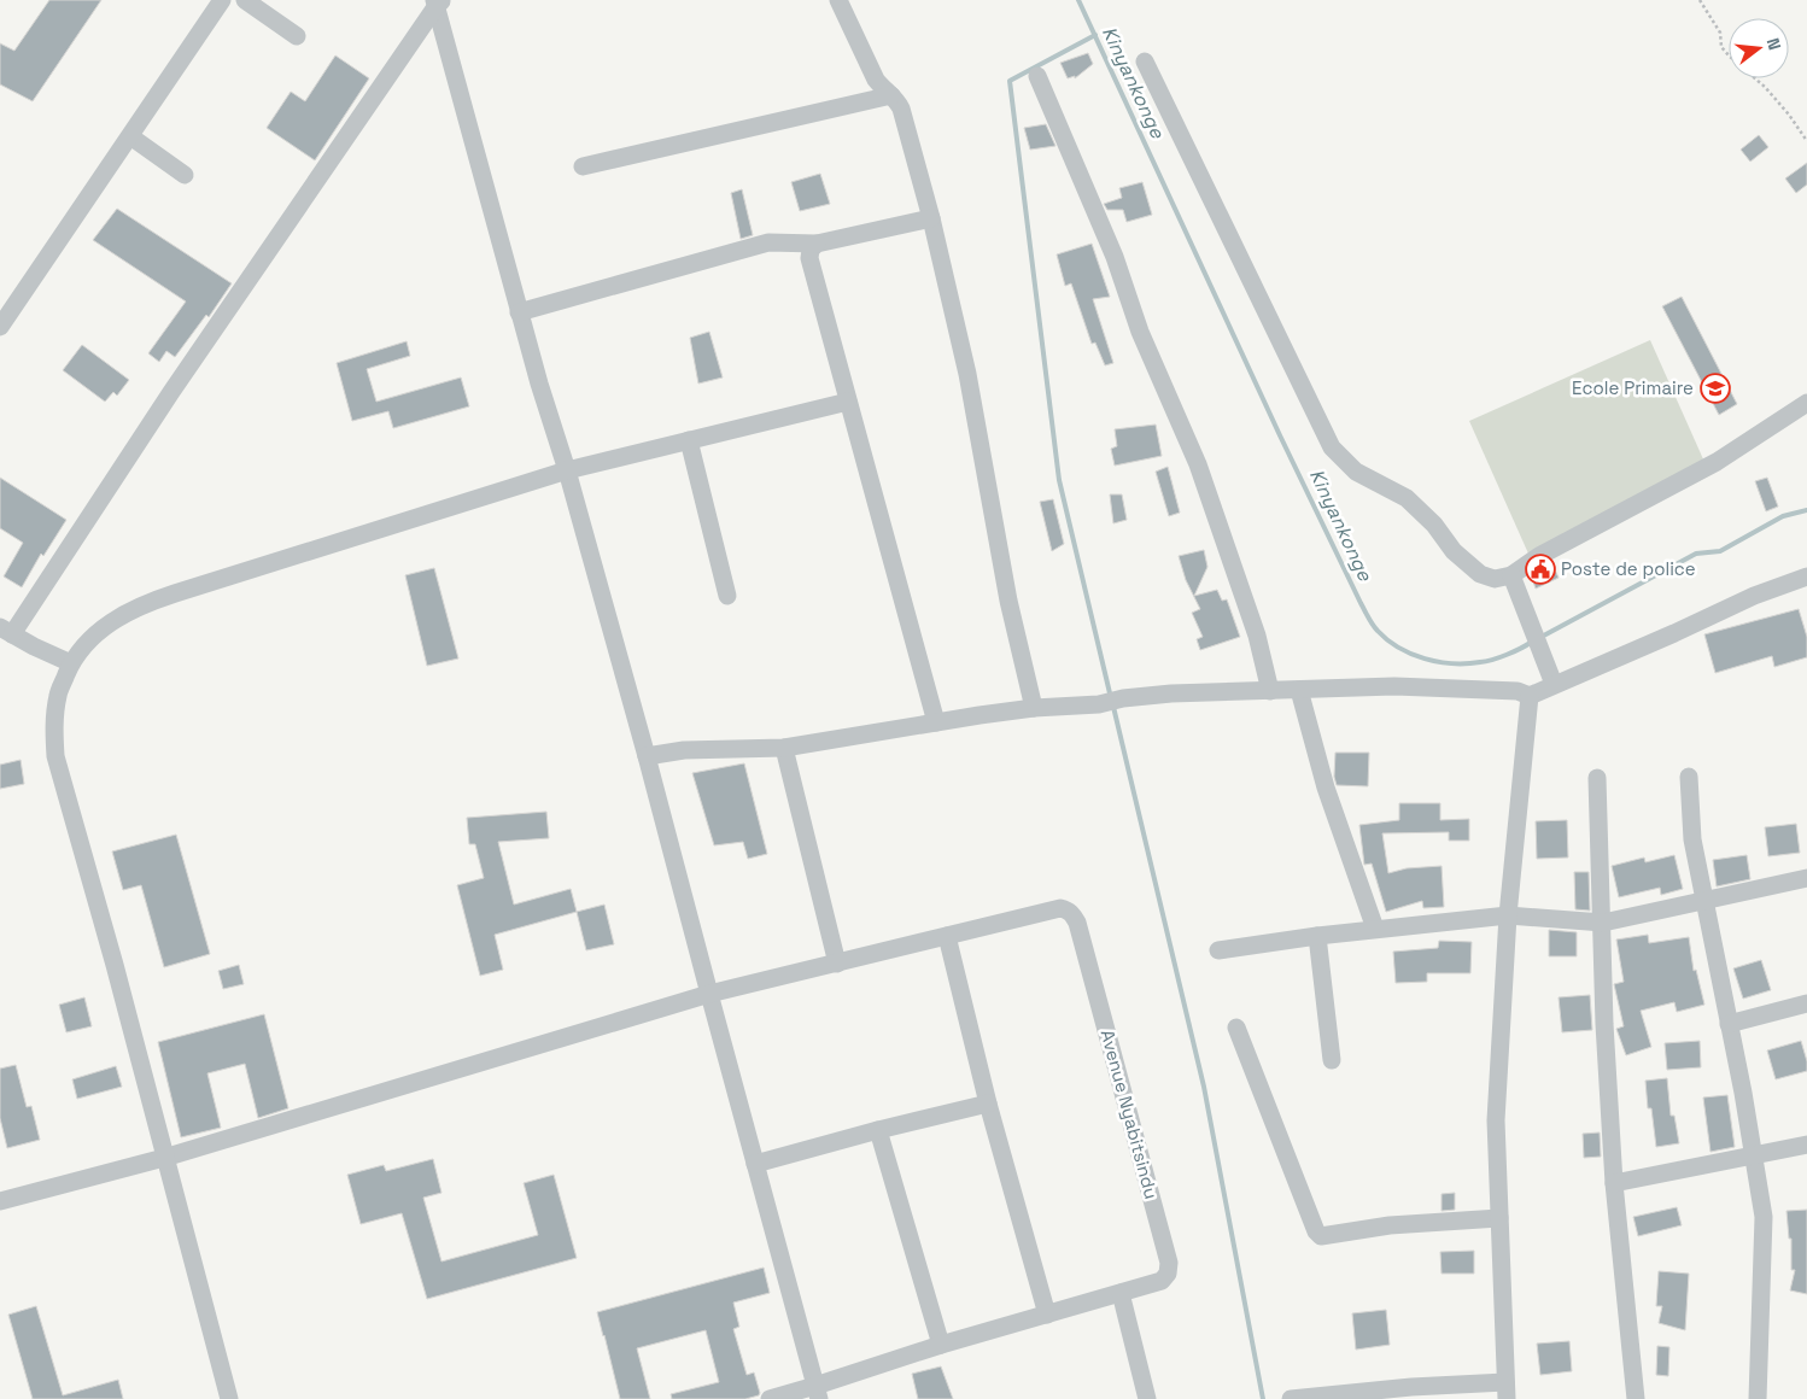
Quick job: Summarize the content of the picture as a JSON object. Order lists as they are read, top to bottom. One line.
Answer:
{"streets":{"street":["Avenue Nyabitsindu"]},"water":["Kinyankonge"],"places":{"school or university":["Ecole Primaire"],"public building":["Poste de police"]},"north":"right"}
